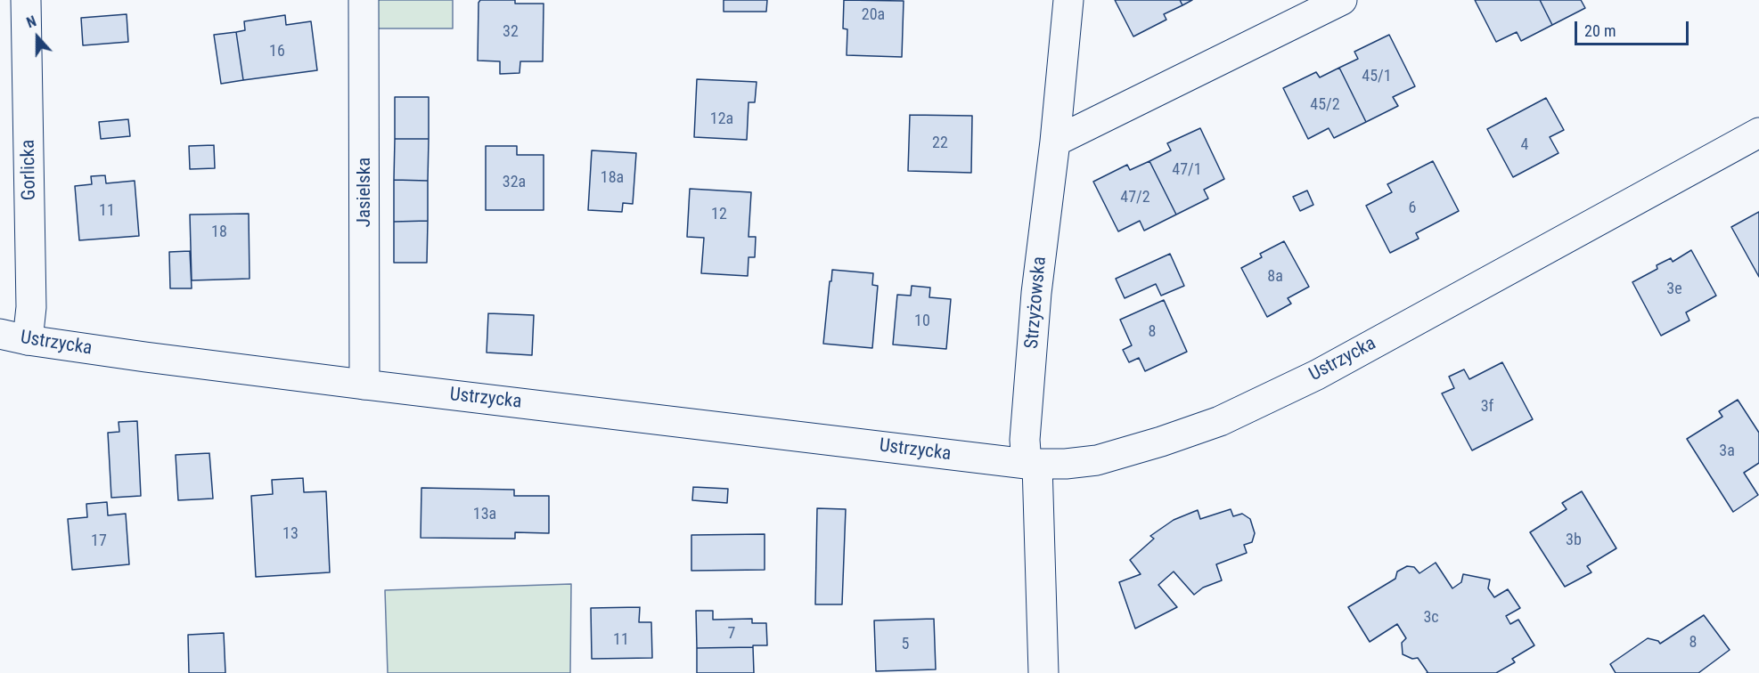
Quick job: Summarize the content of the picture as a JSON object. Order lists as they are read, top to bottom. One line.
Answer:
{"streets":{"street":["Gorlicka","Jasielska","Strzyżowska","Ustrzycka"]},"crossings":[["Gorlicka","Ustrzycka"],["Jasielska","Ustrzycka"],["Strzyżowska","Ustrzycka"]],"house_numbers":["20a","32","16","45/1","45/2","12a","22","4","47/1","18a","32a","47/2","6","11","12","18","8a","3e","10","8","3f","3a","13a","13","3b","17","3c","7","11","8","5"],"scale_bar":"20 m","north":"top"}
